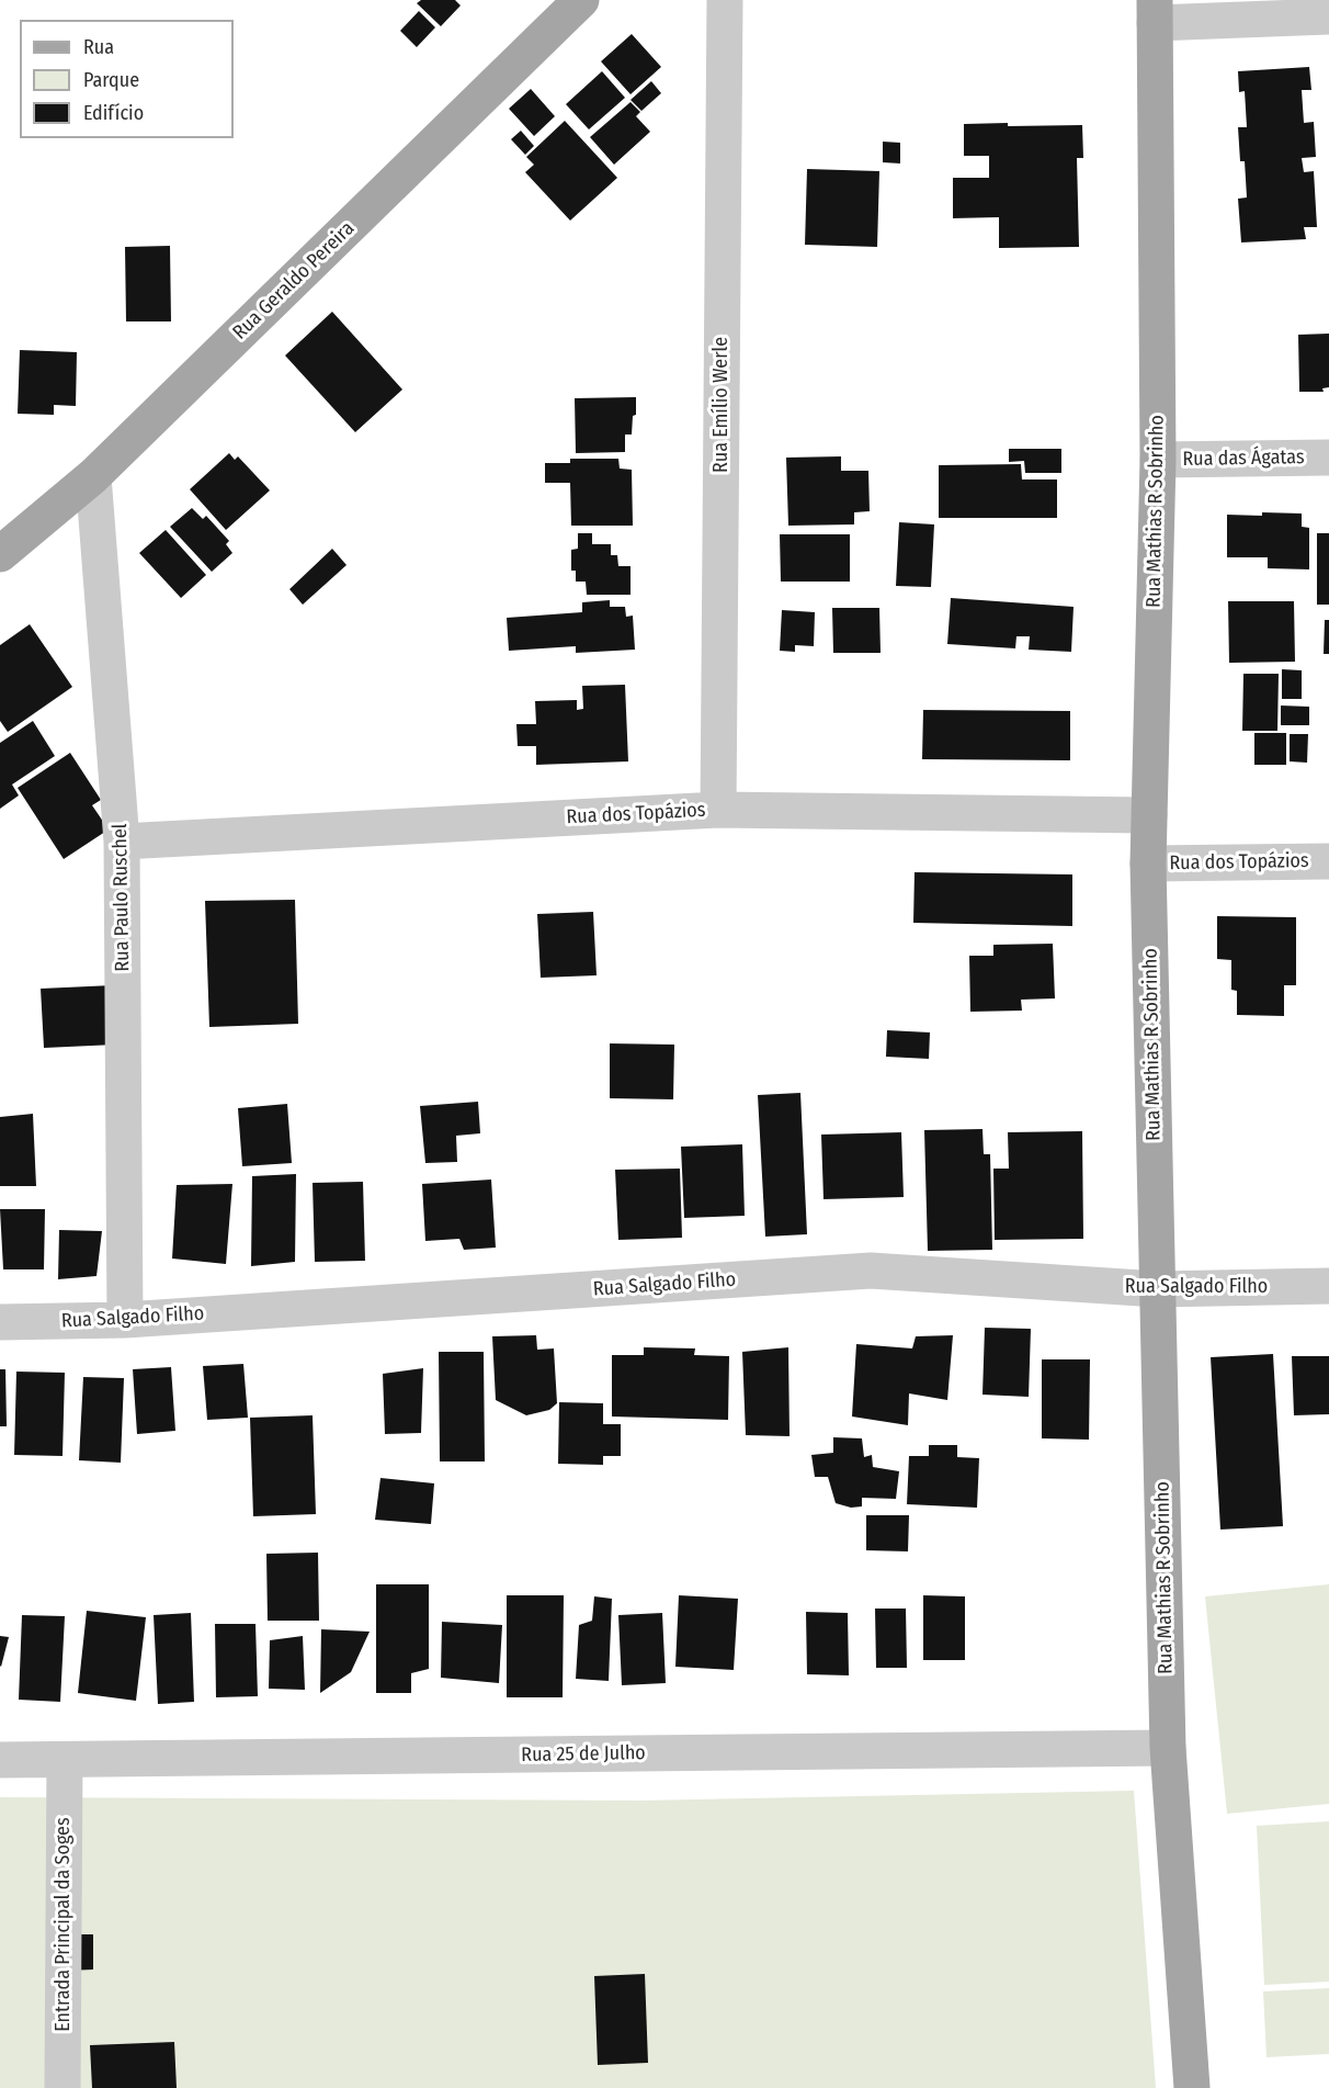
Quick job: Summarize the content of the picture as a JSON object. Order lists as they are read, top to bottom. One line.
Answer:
{"streets":{"main road":["Rua Geraldo Pereira","Rua Mathias R Sobrinho"],"street":["Rua Emílio Werle","Rua das Ágatas","Rua dos Topázios","Rua Paulo Ruschel","Rua Salgado Filho","Rua 25 de Julho","Entrada Principal da Soges"]},"crossings":[["Rua Geraldo Pereira","Rua Paulo Ruschel"],["Rua Emílio Werle","Rua dos Topázios"],["Rua das Ágatas","Rua Mathias R Sobrinho"],["Rua Mathias R Sobrinho","Rua dos Topázios"],["Rua Mathias R Sobrinho","Rua Salgado Filho"],["Rua Mathias R Sobrinho","Rua 25 de Julho"],["Rua dos Topázios","Rua Paulo Ruschel"],["Rua Paulo Ruschel","Rua Salgado Filho"],["Rua 25 de Julho","Entrada Principal da Soges"]],"legend":["Rua","Parque","Edifício"]}
